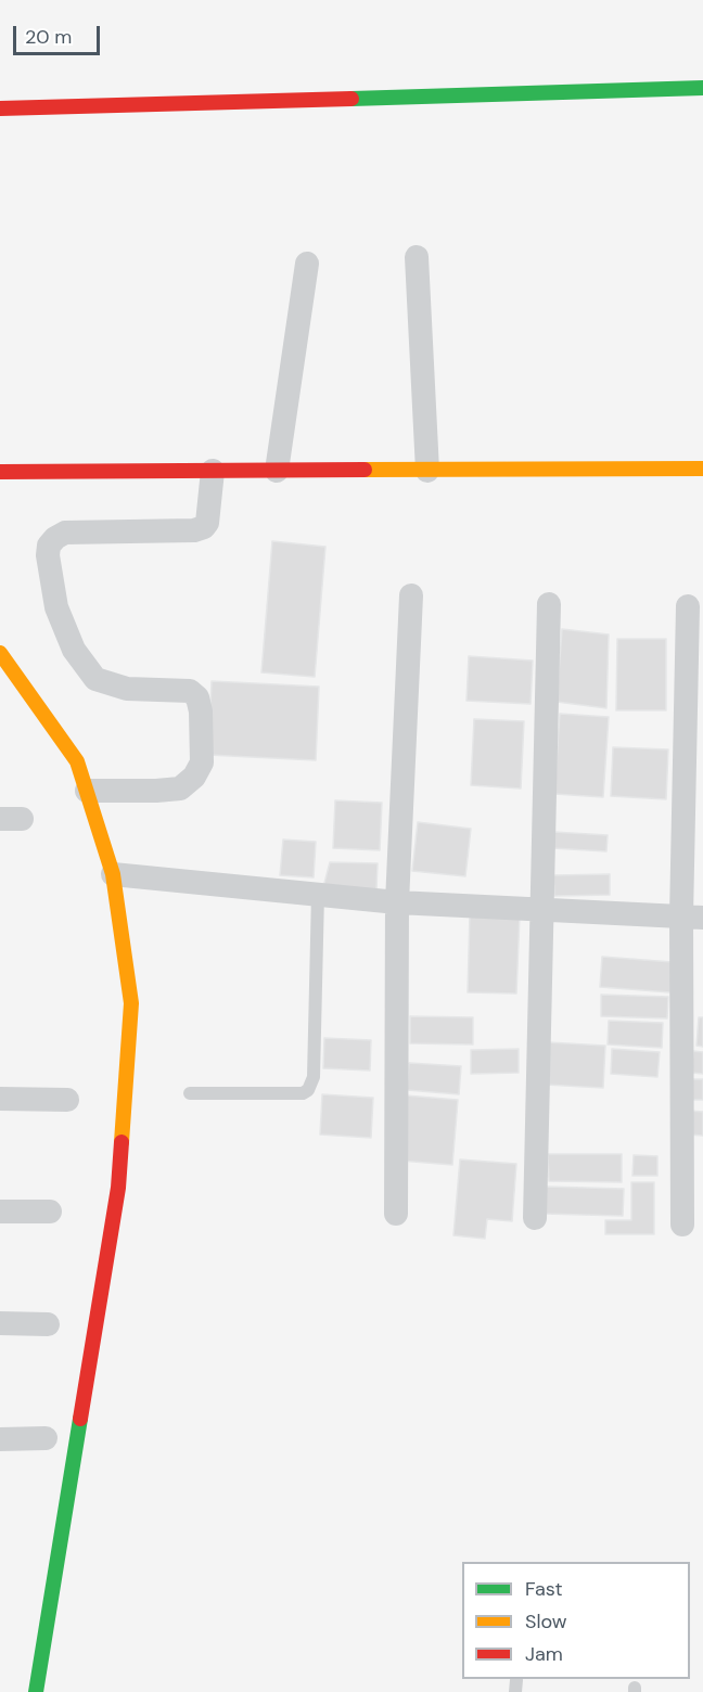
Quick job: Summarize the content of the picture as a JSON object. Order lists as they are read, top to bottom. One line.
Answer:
{"legend":["Fast","Slow","Jam"],"scale_bar":"20 m"}
